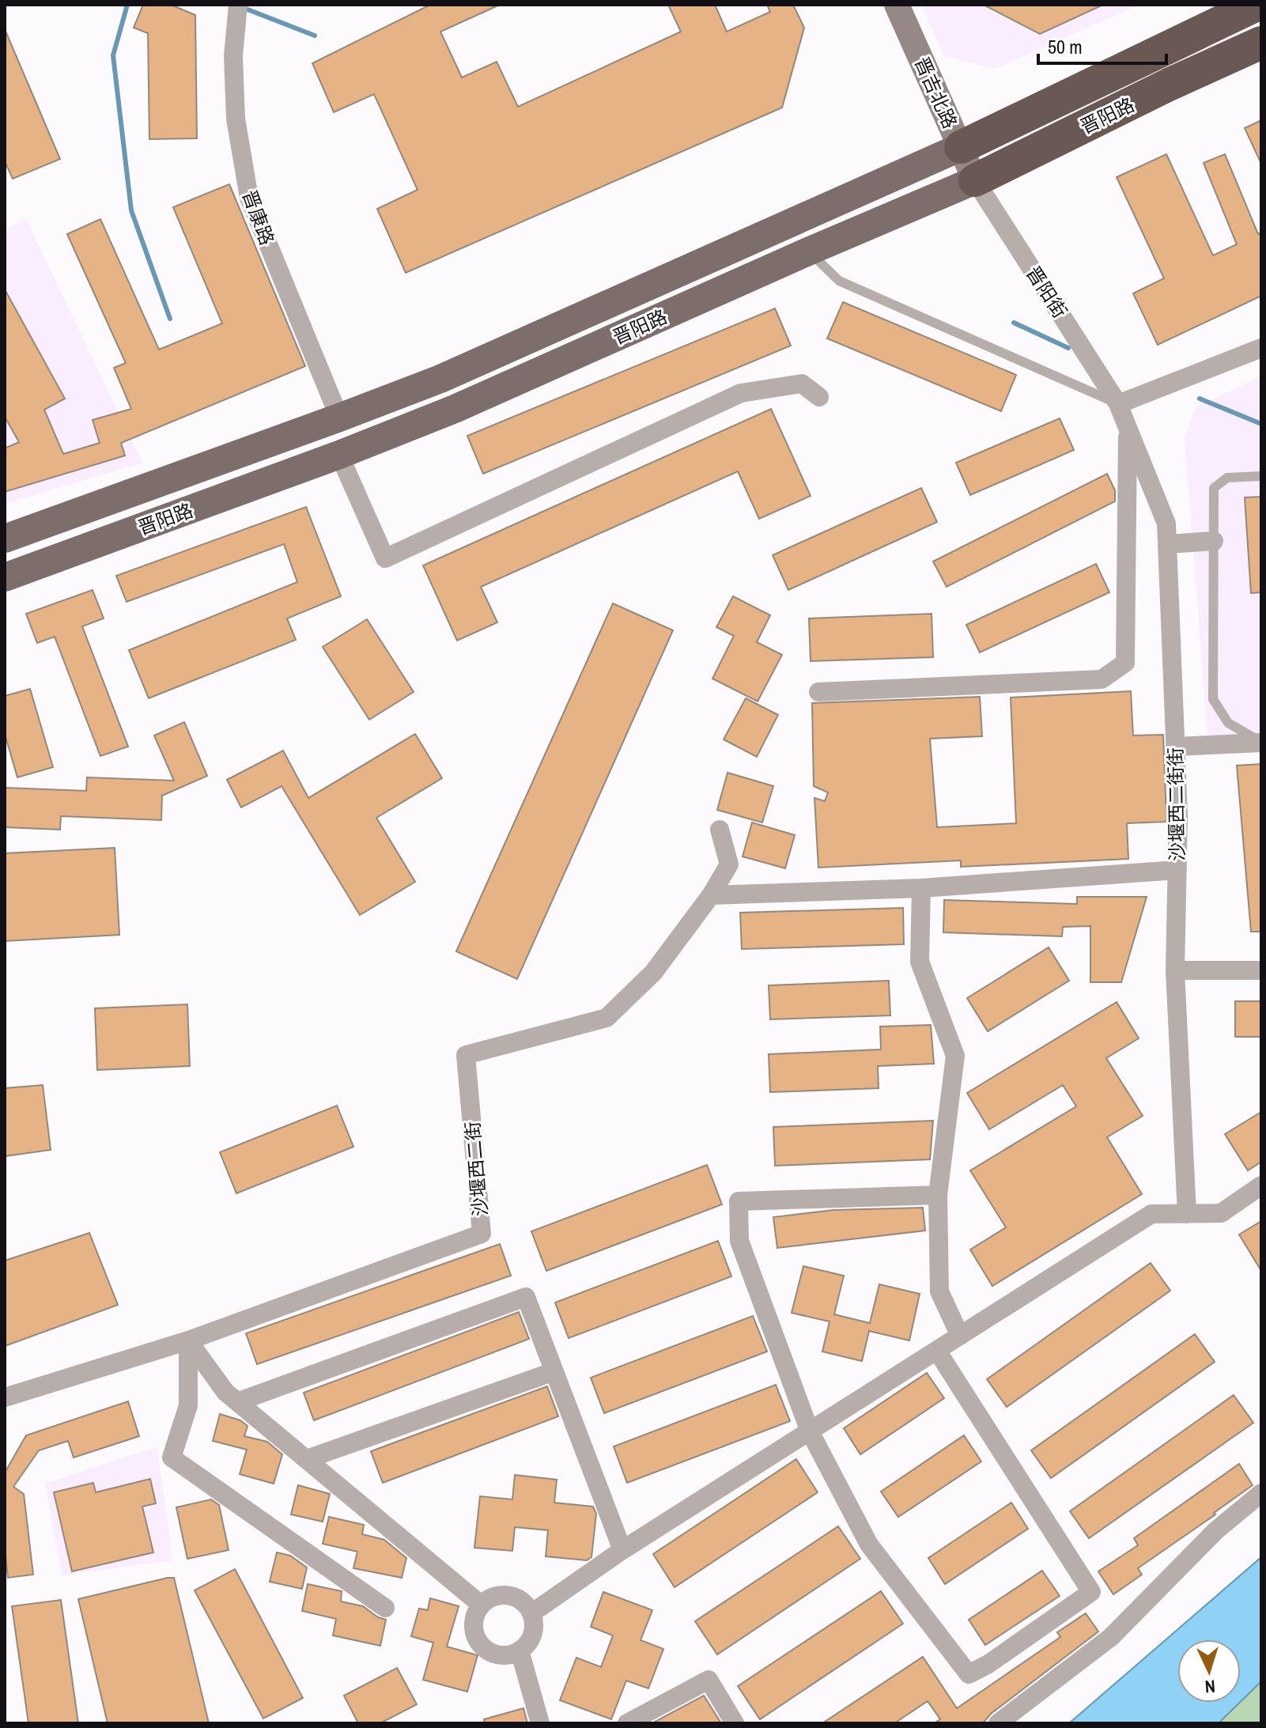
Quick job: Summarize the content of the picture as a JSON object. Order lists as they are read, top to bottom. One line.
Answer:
{"streets":{"highway":["晋阳路"],"street":["晋吉北路","晋康路","晋阳街","沙堰西二街街","沙堰西二街"]},"crossings":[["晋吉北路","晋阳路"],["晋吉北路","晋阳街"],["晋阳路","晋康路"],["晋阳路","晋阳街"],["晋阳街","沙堰西二街街"]],"scale_bar":"50 m","north":"bottom"}
